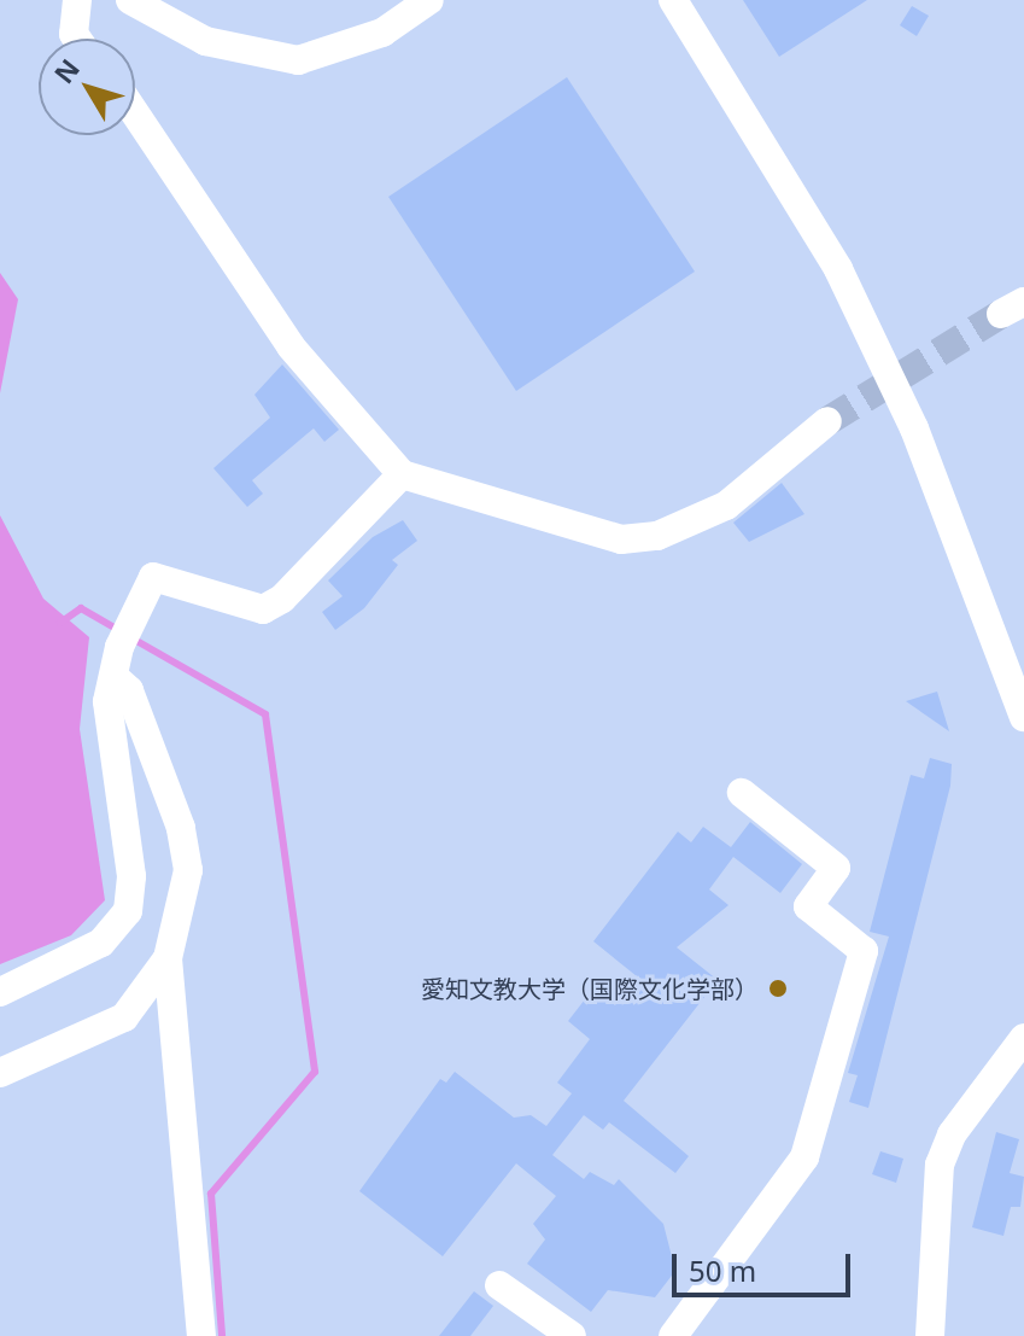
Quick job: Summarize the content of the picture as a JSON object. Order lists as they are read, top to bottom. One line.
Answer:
{"places":["愛知文教大学（国際文化学部）"],"scale_bar":"50 m","north":"top left"}
